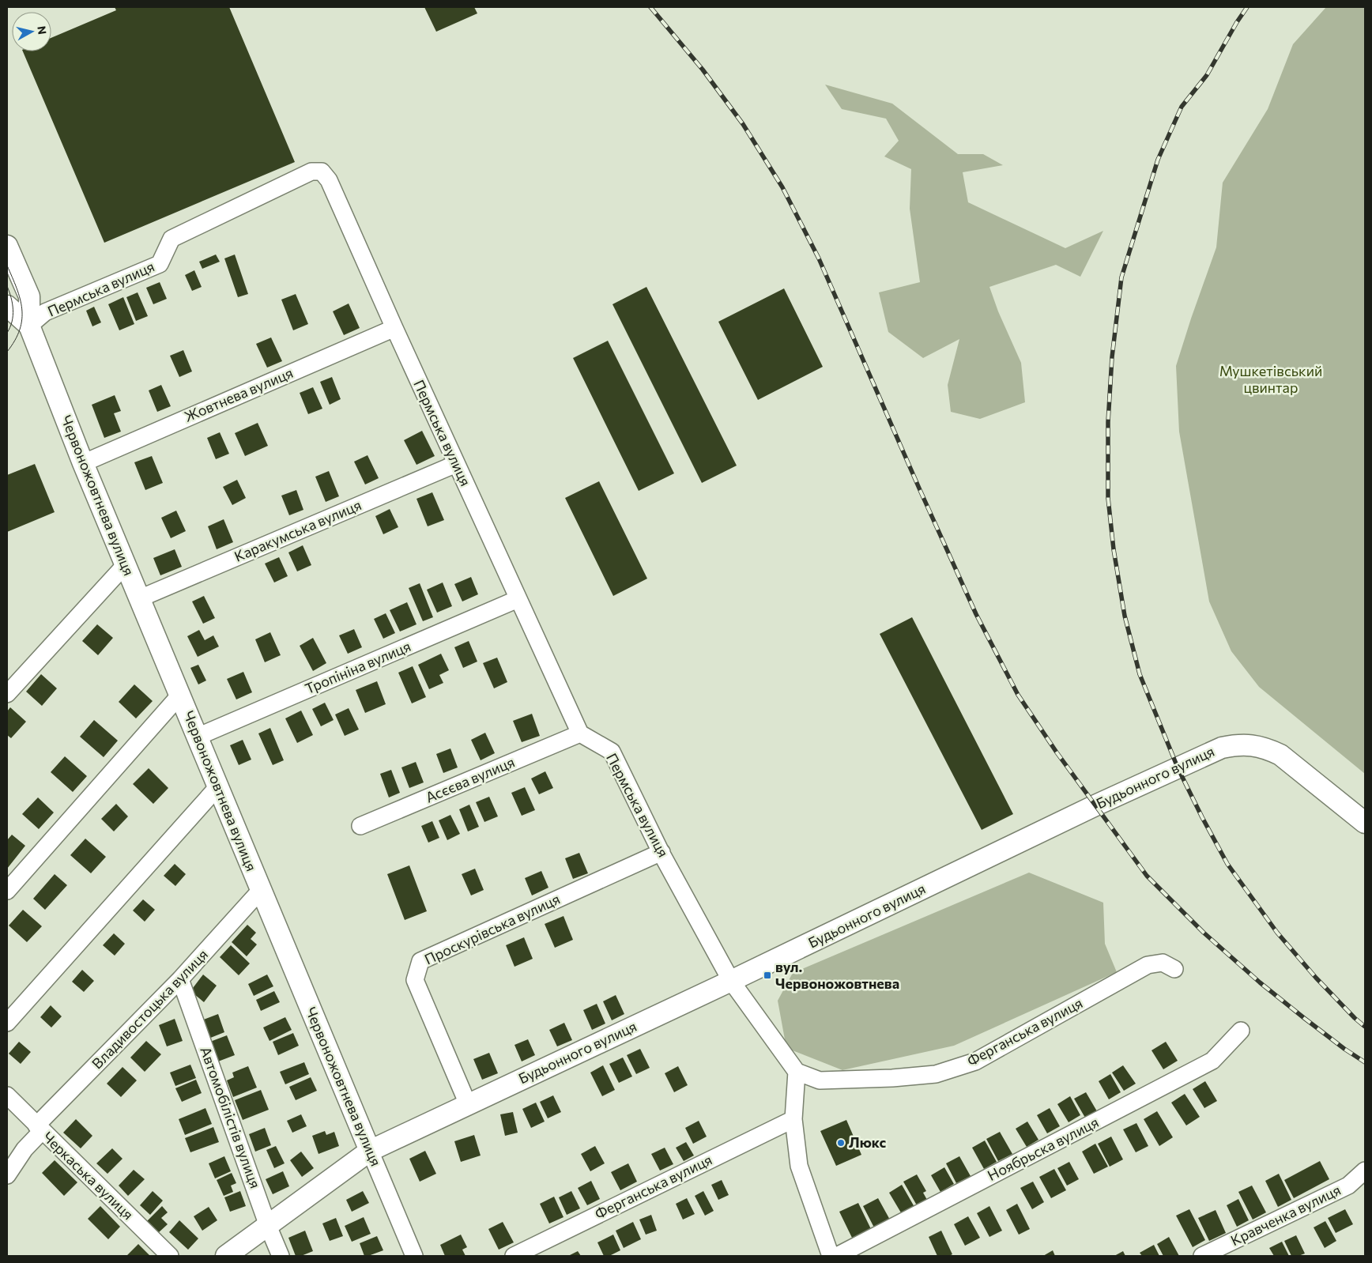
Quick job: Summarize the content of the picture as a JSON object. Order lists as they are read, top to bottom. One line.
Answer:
{"streets":{"main road":["Червоножовтнева вулиця","Будьонного вулиця"],"street":["Пермська вулиця","Жовтнева вулиця","Каракумська вулиця","Тропініна вулиця","Асєєва вулиця","Проскурівська вулиця","Владивостоцька вулиця","Ферганська вулиця","Автомобілістів вулиця","Ноябрьска вулиця","Черкаська вулиця","Кравченка вулиця"]},"crossings":[["Пермська вулиця","Жовтнева вулиця"],["Пермська вулиця","Червоножовтнева вулиця"],["Пермська вулиця","Каракумська вулиця"],["Пермська вулиця","Тропініна вулиця"],["Пермська вулиця","Будьонного вулиця"],["Пермська вулиця","Асєєва вулиця"],["Пермська вулиця","Проскурівська вулиця"],["Жовтнева вулиця","Червоножовтнева вулиця"],["Червоножовтнева вулиця","Каракумська вулиця"],["Червоножовтнева вулиця","Тропініна вулиця"],["Червоножовтнева вулиця","Будьонного вулиця"],["Червоножовтнева вулиця","Владивостоцька вулиця"],["Будьонного вулиця","Проскурівська вулиця"],["Будьонного вулиця","Автомобілістів вулиця"],["Владивостоцька вулиця","Автомобілістів вулиця"],["Владивостоцька вулиця","Черкаська вулиця"]],"parks":["Мушкетівський цвинтар"],"places":{"transit":["вул. Червоножовтнева"],"other":["Люкс"]},"north":"right"}
